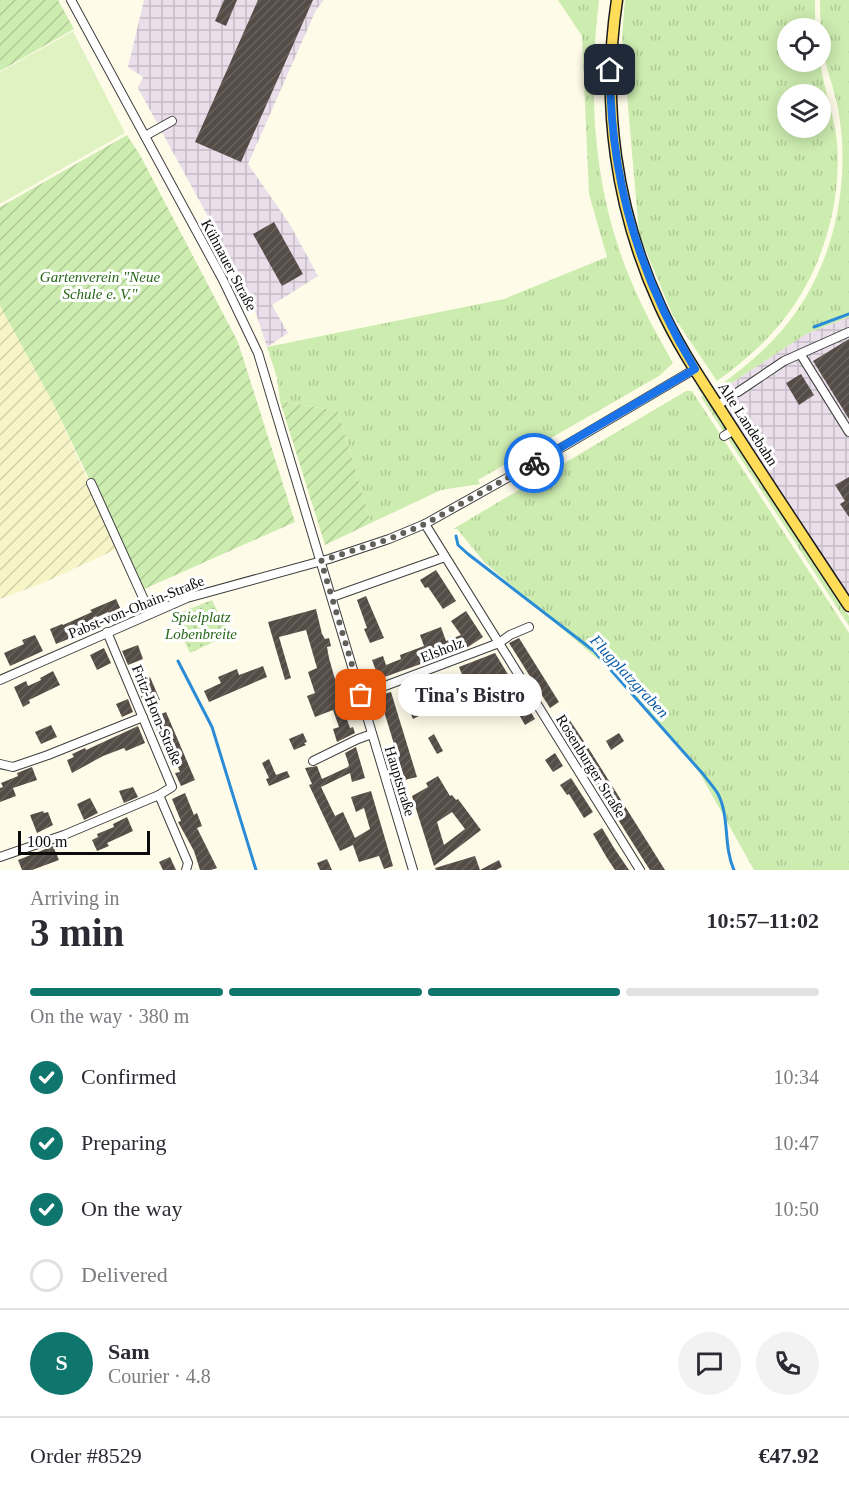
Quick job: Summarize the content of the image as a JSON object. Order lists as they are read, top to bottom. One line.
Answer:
{"streets":{"main road":["Alte Landebahn"],"street":["Kühnauer Straße","Pabst-von-Ohain-Straße","Elsholz","Fritz-Horn-Straße","Rosenburger Straße","Hauptstraße"]},"crossings":[["Kühnauer Straße","Pabst-von-Ohain-Straße"],["Kühnauer Straße","Hauptstraße"],["Alte Landebahn","Pabst-von-Ohain-Straße"],["Pabst-von-Ohain-Straße","Fritz-Horn-Straße"],["Pabst-von-Ohain-Straße","Rosenburger Straße"],["Pabst-von-Ohain-Straße","Hauptstraße"],["Elsholz","Rosenburger Straße"],["Elsholz","Hauptstraße"]],"water":["Flugplatzgraben"],"parks":["Gartenverein \"Neue Schule e. V.\"","Spielplatz Lobenbreite"],"places":["Tina's Bistro"],"scale_bar":"100 m","page":{"bubble":"Tina's Bistro","scale":"100 m","heading":["3 min","Arriving in","10:57–11:02"],"panel":["Sam","Courier · 4.8","Order #8529","€47.92"],"bar":"On the way · 380 m","list":[["Confirmed","10:34"],["Preparing","10:47"],["On the way","10:50"],"Delivered"],"round":"S"}}
